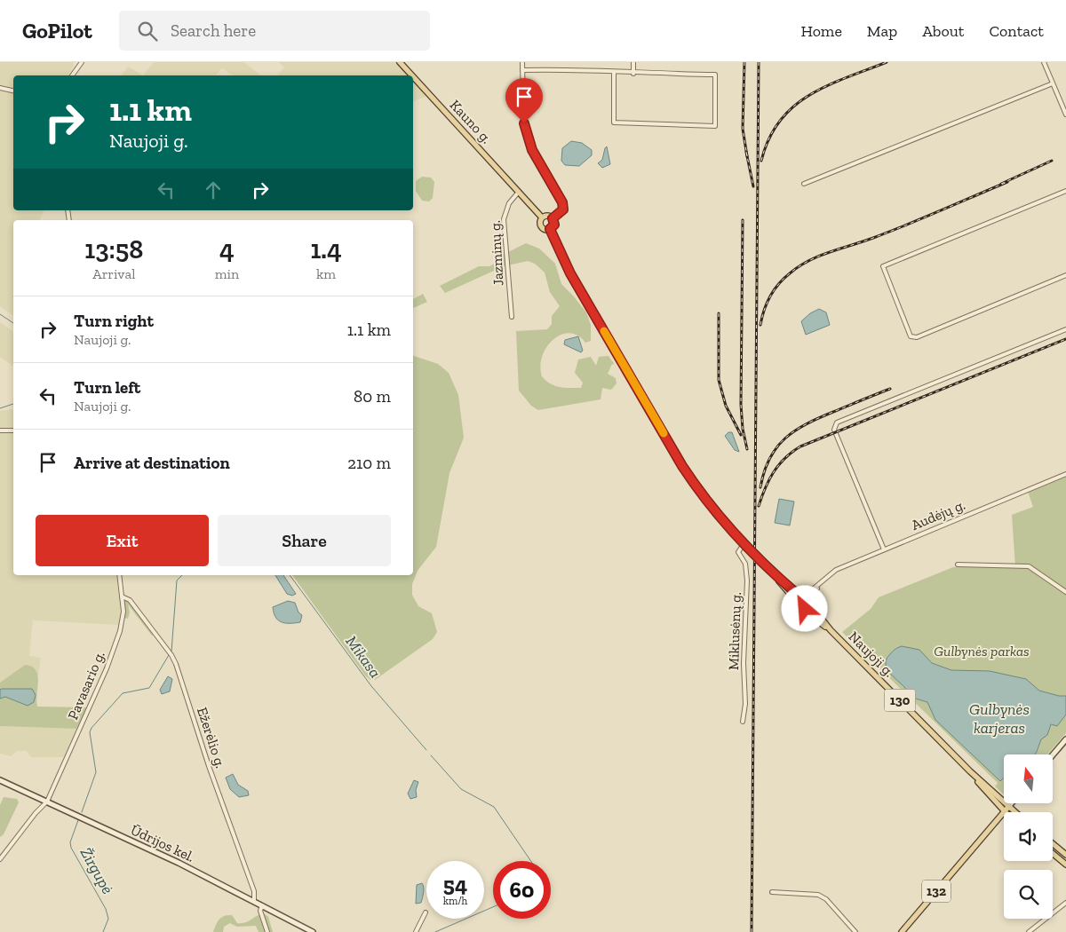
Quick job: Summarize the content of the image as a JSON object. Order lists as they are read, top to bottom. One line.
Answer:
{"streets":{"main road":["Kauno g.","Naujoji g.","130","Ūdrijos kel.","132"],"street":["Jazminų g.","Audėjų g.","Miklusėnų g.","Pavasario g.","Ežerėlio g."]},"crossings":[["Kauno g.","Jazminų g."],["Kauno g.","130"],["Audėjų g.","Naujoji g."],["Audėjų g.","130"],["Miklusėnų g.","130"],["Naujoji g.","130"],["Naujoji g.","132"],["Pavasario g.","Ežerėlio g."],["Pavasario g.","Ūdrijos kel."],["Ežerėlio g.","Ūdrijos kel."]],"water":["Mikasa","Gulbynės karjeras","Žirgupė"],"parks":["Gulbynės parkas"],"north":"top","page":{"header":"GoPilot","search":"Search here","nav":["Home","Map","About","Contact"],"turn":["1.1 km","Naujoji g."],"eta":["13:58","Arrival","4","min","1.4","km"],"list":[{"name":"Turn right","note":"Naujoji g.","value":"1.1 km"},{"name":"Turn left","note":"Naujoji g.","value":"80 m"},{"name":"Arrive at destination","value":"210 m"}],"buttons":["Exit","Share"],"speed":"54 km/h","limit":"60"}}
